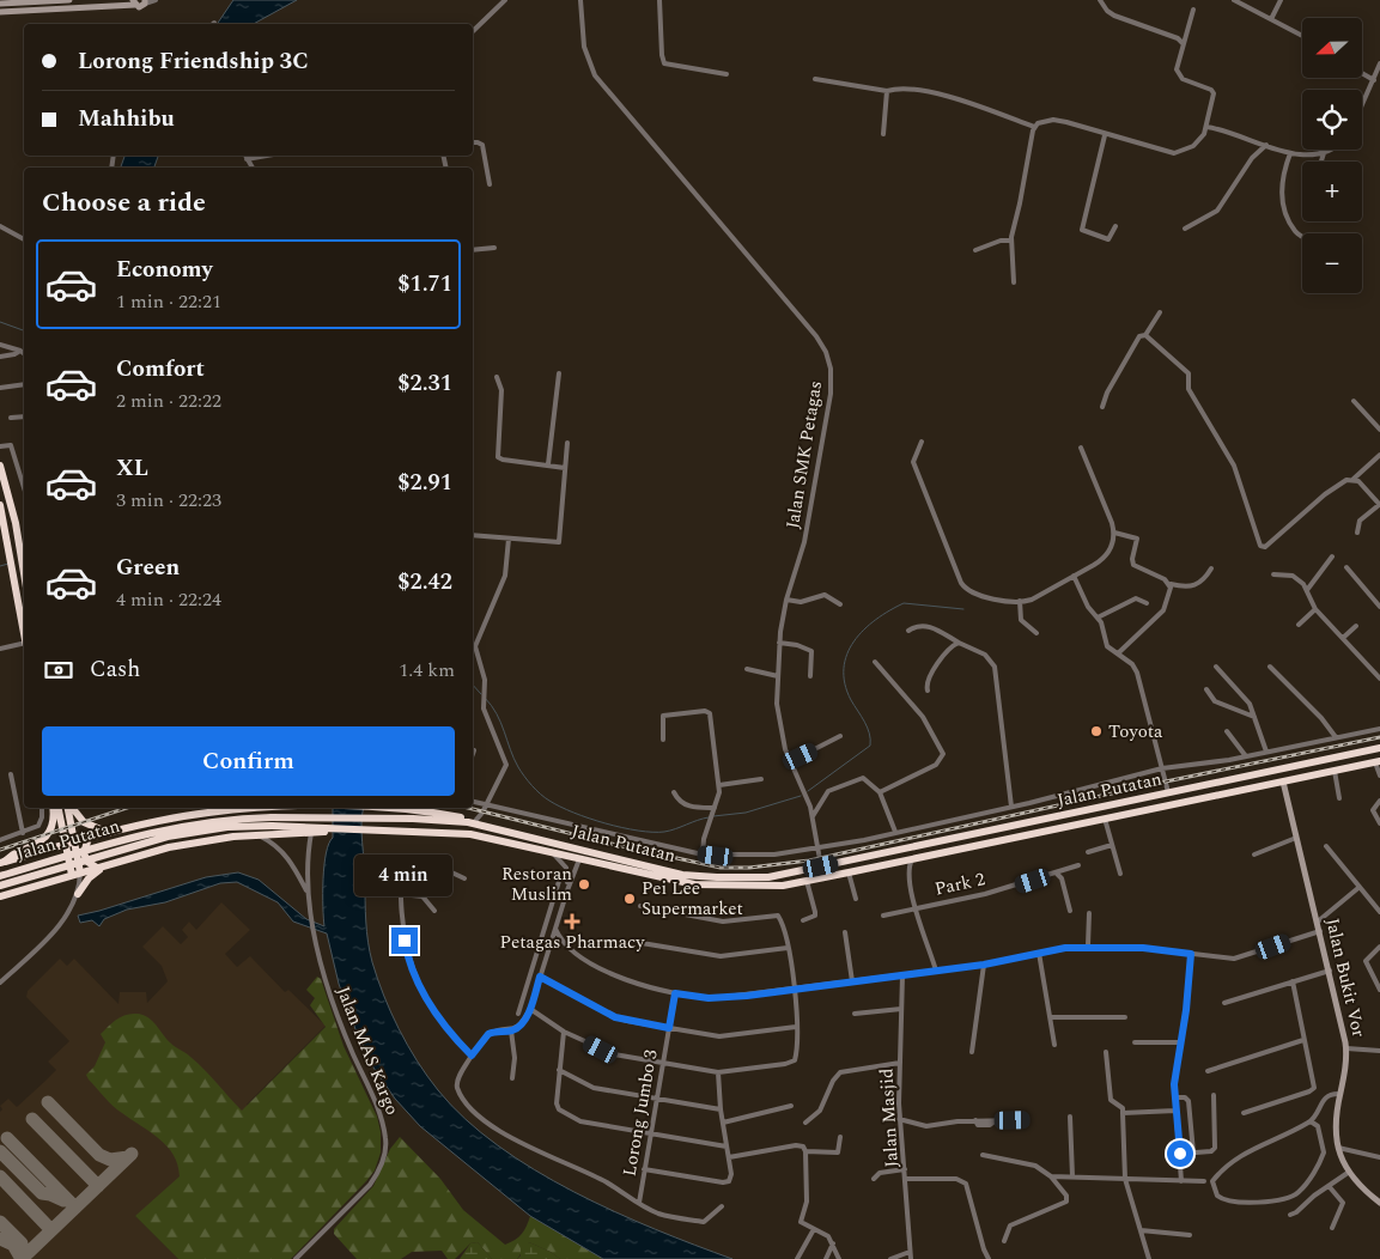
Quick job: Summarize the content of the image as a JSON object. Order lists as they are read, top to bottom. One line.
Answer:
{"streets":{"highway":["Jalan Putatan"],"street":["Jalan SMK Petagas","Park 2","Jalan Bukit Vor","Jalan MAS Kargo","Lorong Jumbo 3","Jalan Masjid"]},"crossings":[["Jalan SMK Petagas","Jalan Putatan"],["Jalan Putatan","Jalan Bukit Vor"]],"places":{"other":["Toyota","Restoran Muslim","Pei Lee Supermarket"],"health":["Petagas Pharmacy"]},"north":"left","page":{"map_buttons":["+","−"],"banner":["Lorong Friendship 3C","Mahhibu"],"heading":"Choose a ride","list":[{"name":"Economy","note":"1 min · 22:21","value":"$1.71"},{"name":"Comfort","note":"2 min · 22:22","value":"$2.31"},{"name":"XL","note":"3 min · 22:23","value":"$2.91"},{"name":"Green","note":"4 min · 22:24","value":"$2.42"}],"pay":["Cash","1.4 km"],"buttons":"Confirm","bubble":"4 min"}}
